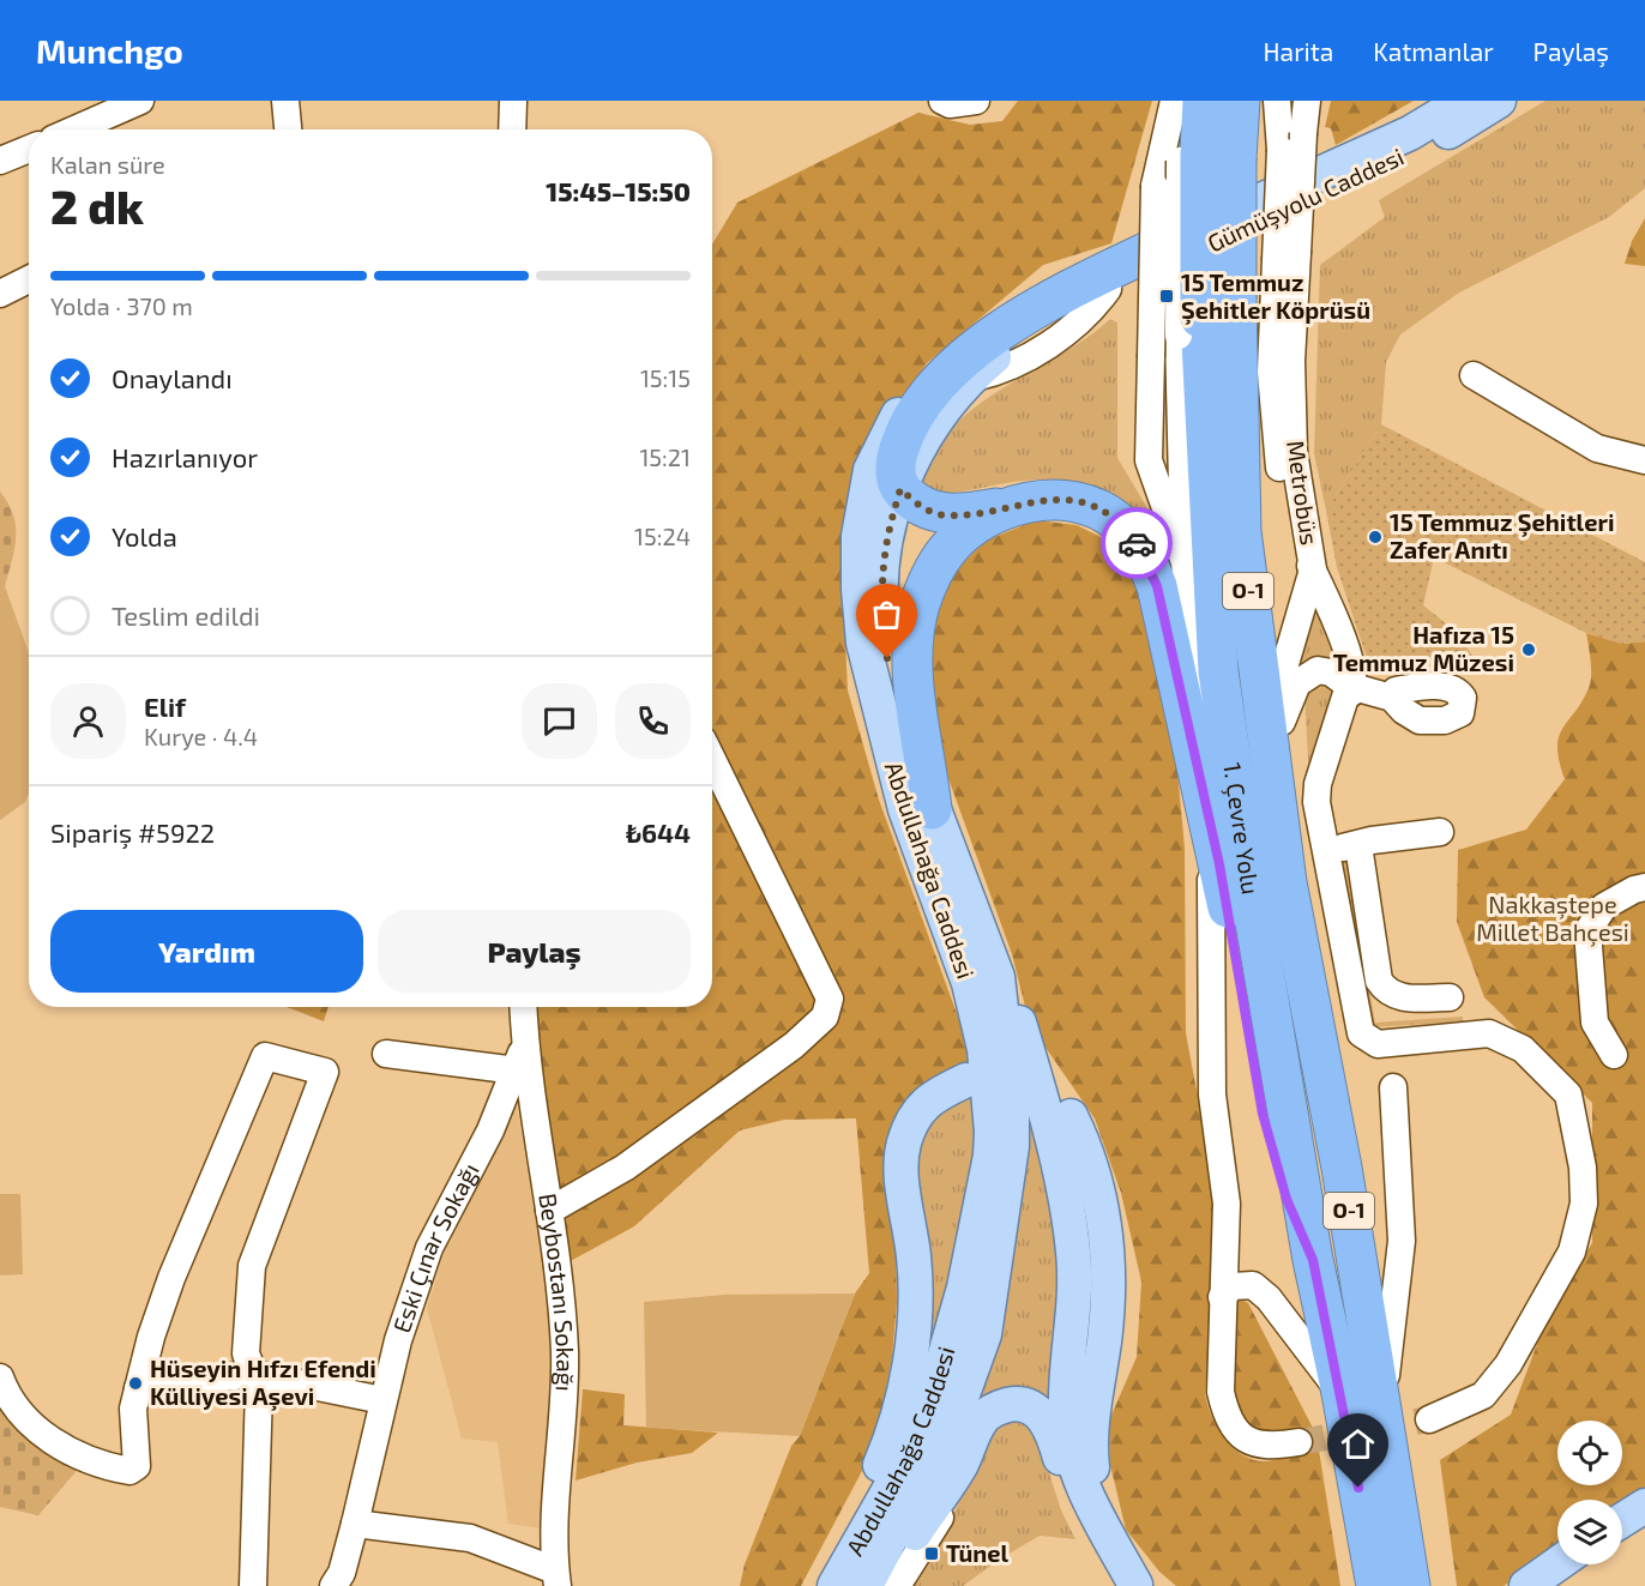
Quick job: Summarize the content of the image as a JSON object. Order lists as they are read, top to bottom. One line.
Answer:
{"streets":{"highway":["O-1","1. Çevre Yolu"],"main road":["Gümüşyolu Caddesi","Abdullahağa Caddesi"],"street":["Metrobüs","Eski Çınar Sokağı","Beybostanı Sokağı"]},"crossings":[["Gümüşyolu Caddesi","Abdullahağa Caddesi"],["Metrobüs","1. Çevre Yolu"],["O-1","1. Çevre Yolu"],["Eski Çınar Sokağı","Beybostanı Sokağı"]],"parks":["Nakkaştepe Millet Bahçesi"],"places":{"transit":["15 Temmuz Şehitler Köprüsü","Tünel"],"other":["15 Temmuz Şehitleri Zafer Anıtı","Hafıza 15 Temmuz Müzesi","Hüseyin Hıfzı Efendi Külliyesi Aşevi"]},"page":{"header":"Munchgo","nav":["Harita","Katmanlar","Paylaş"],"heading":["2 dk","Kalan süre","15:45–15:50"],"panel":["Elif","Kurye · 4.4","Sipariş #5922","₺644"],"bar":"Yolda · 370 m","list":[["Onaylandı","15:15"],["Hazırlanıyor","15:21"],["Yolda","15:24"],"Teslim edildi"],"buttons":["Yardım","Paylaş"]}}
